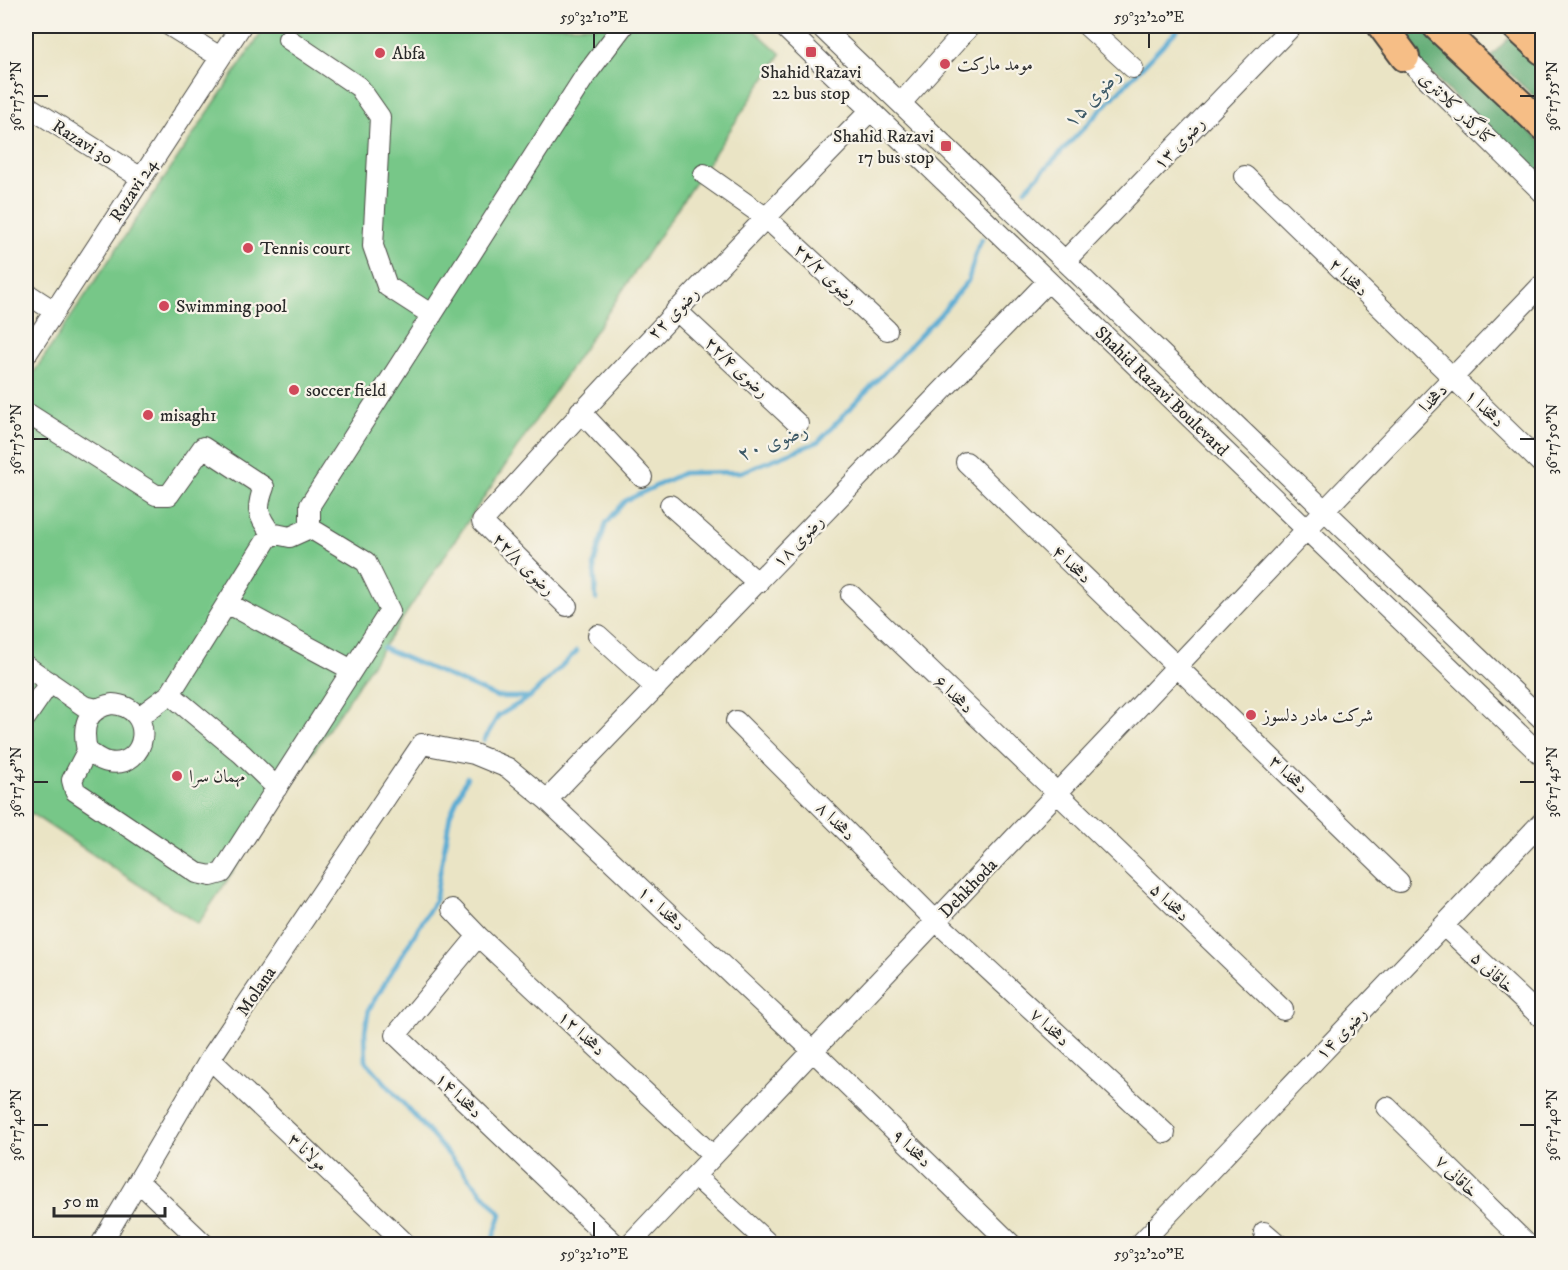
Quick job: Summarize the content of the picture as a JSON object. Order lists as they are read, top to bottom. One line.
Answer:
{"streets":{"street":["کنارگذر کلانتری","Razavi 30","رضوی ۱۳","Razavi 24","رضوی ۲۲/۲","دهخدا ۲","رضوی ۲۲","رضوی ۲۲/۴","Shahid Razavi Boulevard","دهخدا","دهخدا ۱","رضوی ۱۸","رضوی ۲۲/۸","دهخدا ۴","دهخدا ۶","دهخدا ۳","دهخدا ۸","Dehkhoda","دهخدا ۵","دهخدا ۱۰","خاقانی ۵","Molana","دهخدا ۷","دهخدا ۱۲","رضوی ۱۴","دهخدا ۱۴","دهخدا ۹","مولانا ۳","خاقانی ۷"]},"crossings":[["Razavi 30","Razavi 24"],["رضوی ۱۳","Shahid Razavi Boulevard"],["رضوی ۲۲/۲","رضوی ۲۲"],["دهخدا ۲","دهخدا"],["دهخدا ۲","دهخدا ۱"],["رضوی ۲۲","رضوی ۲۲/۴"],["رضوی ۲۲","Shahid Razavi Boulevard"],["رضوی ۲۲","رضوی ۲۲/۸"],["Shahid Razavi Boulevard","دهخدا"],["Shahid Razavi Boulevard","رضوی ۱۸"],["Shahid Razavi Boulevard","Dehkhoda"],["دهخدا","دهخدا ۱"],["دهخدا","Dehkhoda"],["رضوی ۱۸","دهخدا ۱۰"],["دهخدا ۴","دهخدا ۳"],["دهخدا ۴","Dehkhoda"],["دهخدا ۶","Dehkhoda"],["دهخدا ۶","دهخدا ۵"],["دهخدا ۳","Dehkhoda"],["دهخدا ۸","Dehkhoda"],["دهخدا ۸","دهخدا ۷"],["Dehkhoda","دهخدا ۵"],["Dehkhoda","دهخدا ۱۰"],["Dehkhoda","دهخدا ۷"],["Dehkhoda","دهخدا ۱۲"],["Dehkhoda","دهخدا ۹"],["دهخدا ۱۰","Molana"],["دهخدا ۱۰","دهخدا ۹"],["خاقانی ۵","رضوی ۱۴"],["Molana","مولانا ۳"],["دهخدا ۱۲","دهخدا ۱۴"]],"water":["رضوی ۱۵","رضوی ۲۰"],"places":{"transit":["Shahid Razavi 22 bus stop","Shahid Razavi 17 bus stop"],"other":["Abfa","مومد مارکت","Tennis court","Swimming pool","soccer field","misagh1","شرکت مادر دلسوز","مهمان سرا"]},"scale_bar":"50 m","coordinates":["59°32'10\"E","59°32'20\"E","36°17'55\"N","36°17'50\"N","36°17'45\"N","36°17'40\"N"]}
